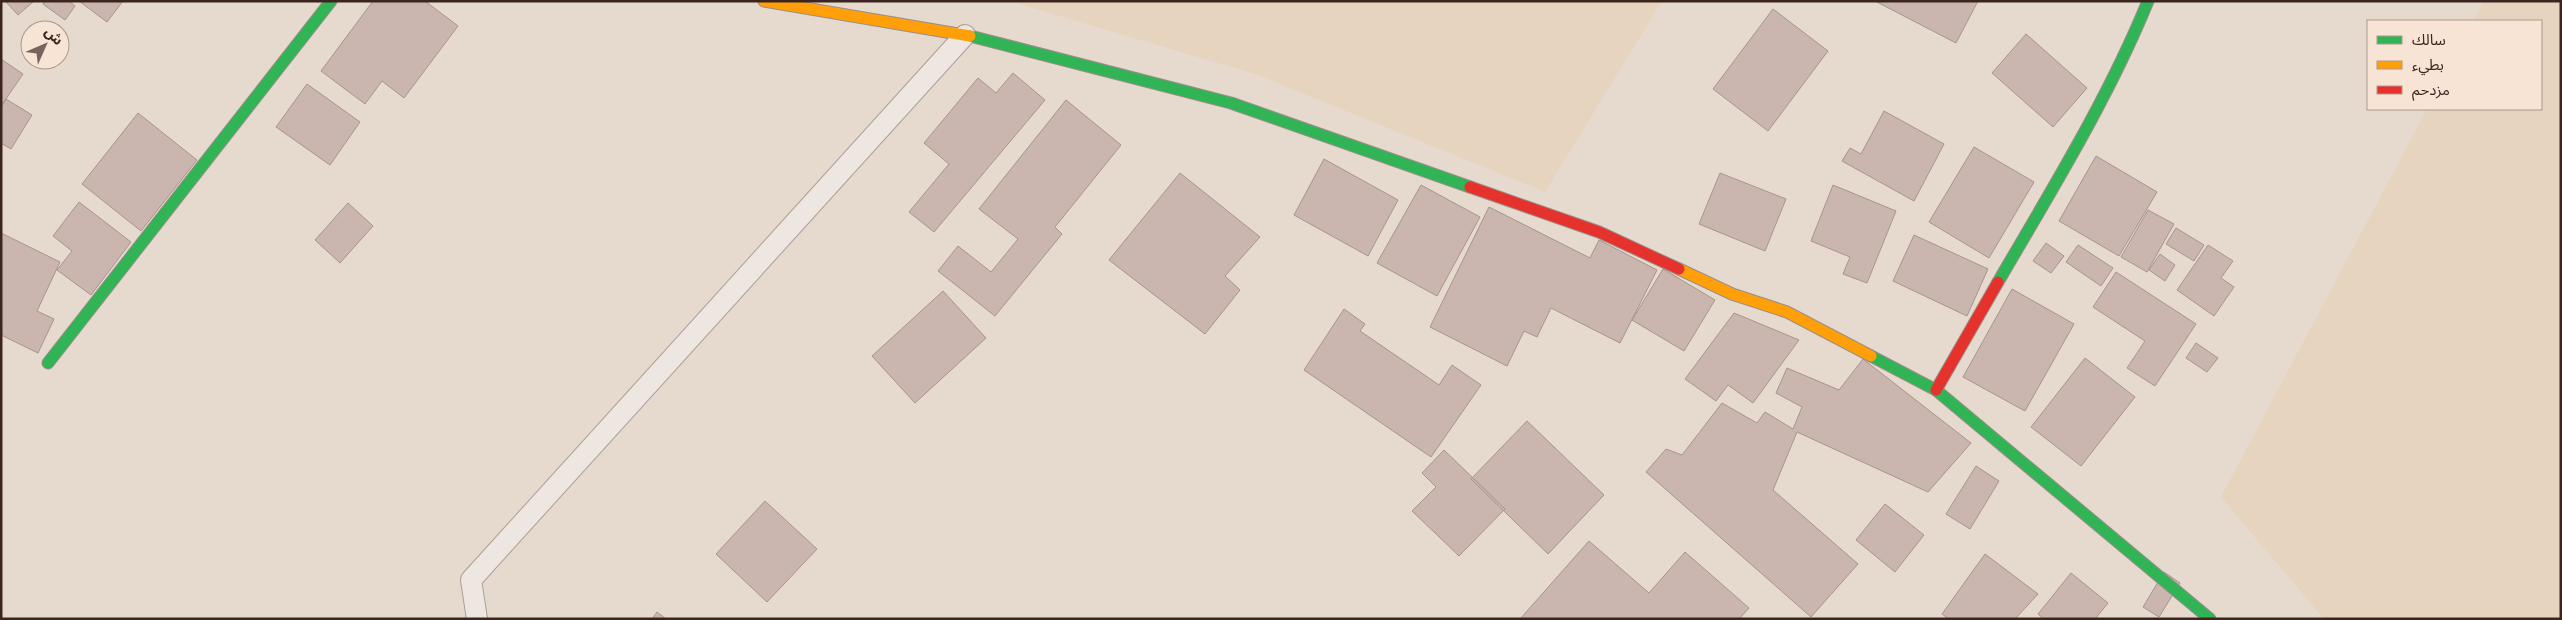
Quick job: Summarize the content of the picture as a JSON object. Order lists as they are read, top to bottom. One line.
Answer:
{"legend":["سالك","بطيء","مزدحم"],"north":"top right"}
